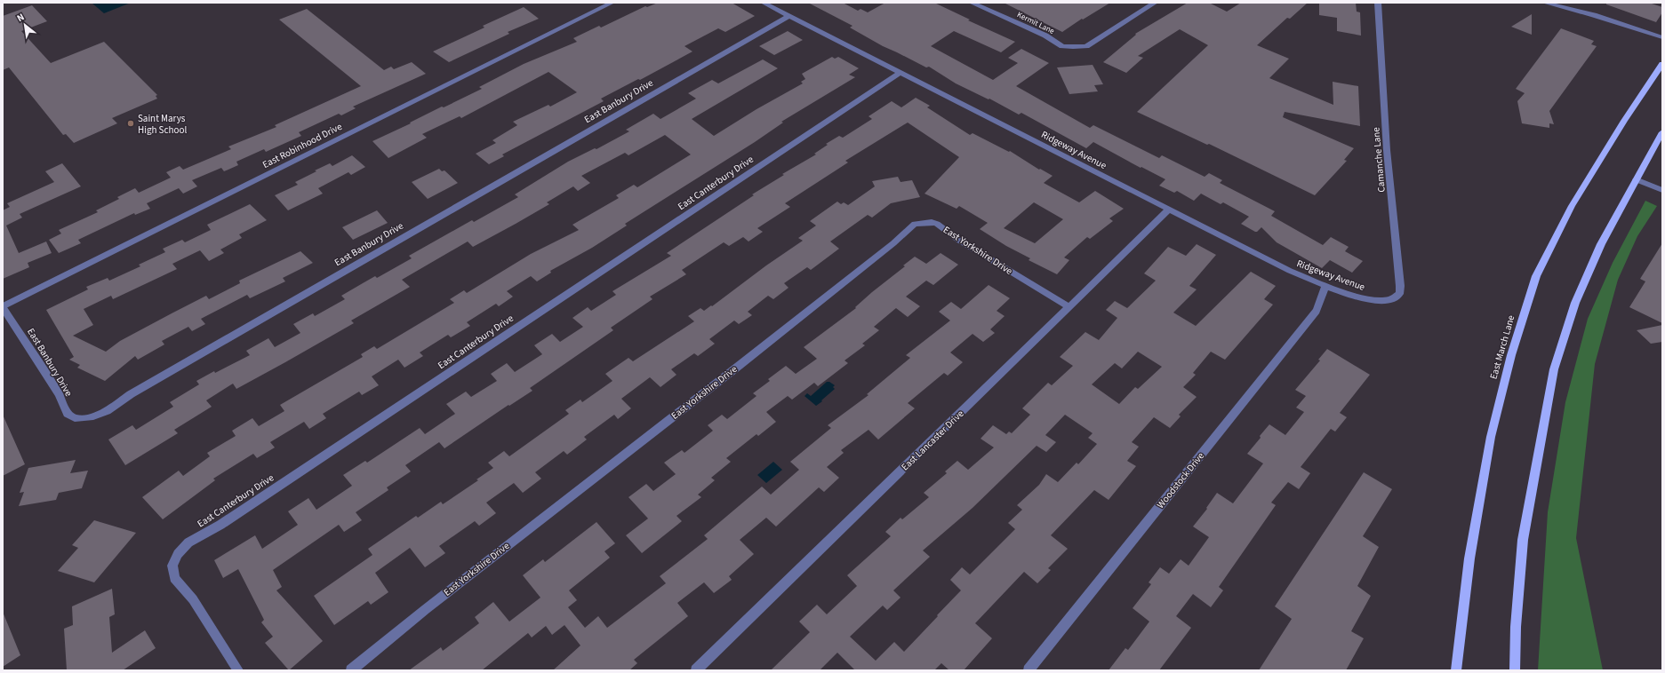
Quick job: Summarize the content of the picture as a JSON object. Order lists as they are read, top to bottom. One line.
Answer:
{"streets":{"main road":["East March Lane"],"street":["Kermit Lane","East Banbury Drive","East Robinhood Drive","Ridgeway Avenue","Camanche Lane","East Canterbury Drive","East Yorkshire Drive","East Lancaster Drive","Woodstock Drive"]},"crossings":[["East Banbury Drive","East Robinhood Drive"],["East Banbury Drive","Ridgeway Avenue"],["Ridgeway Avenue","Camanche Lane"],["Ridgeway Avenue","East Canterbury Drive"],["Ridgeway Avenue","East Lancaster Drive"],["Ridgeway Avenue","Woodstock Drive"],["East Yorkshire Drive","East Lancaster Drive"]],"places":["Saint Marys High School"],"north":"top left"}
